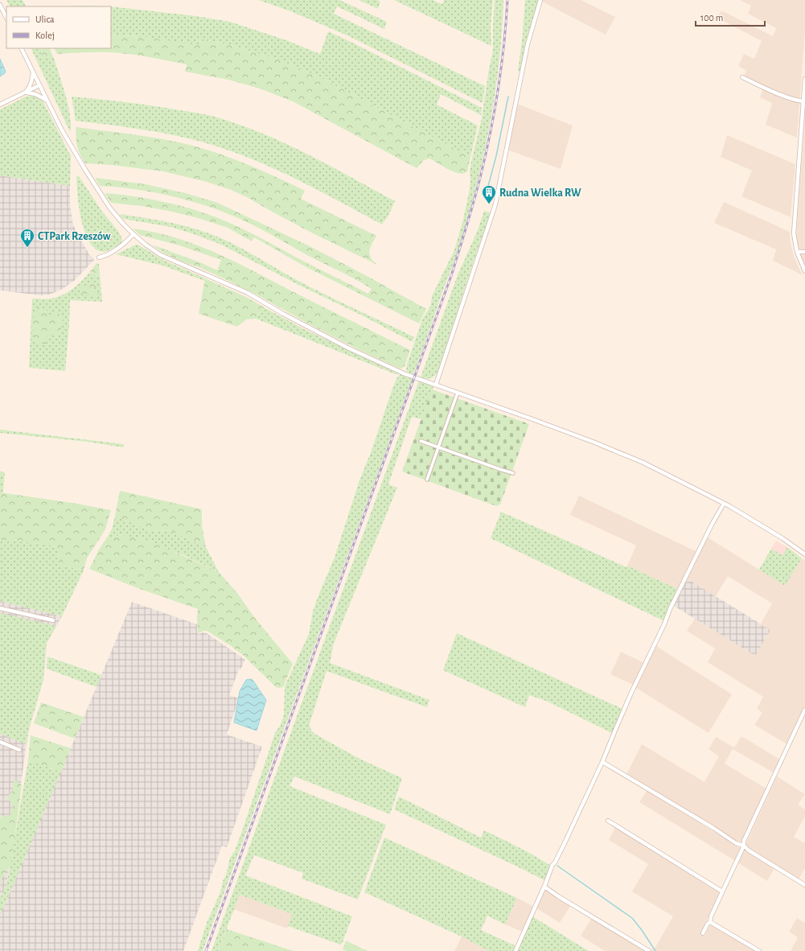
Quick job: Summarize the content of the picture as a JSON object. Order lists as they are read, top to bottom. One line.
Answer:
{"places":{"building":["Rudna Wielka RW","CTPark Rzeszów"]},"legend":["Ulica","Kolej"],"scale_bar":"100 m"}
